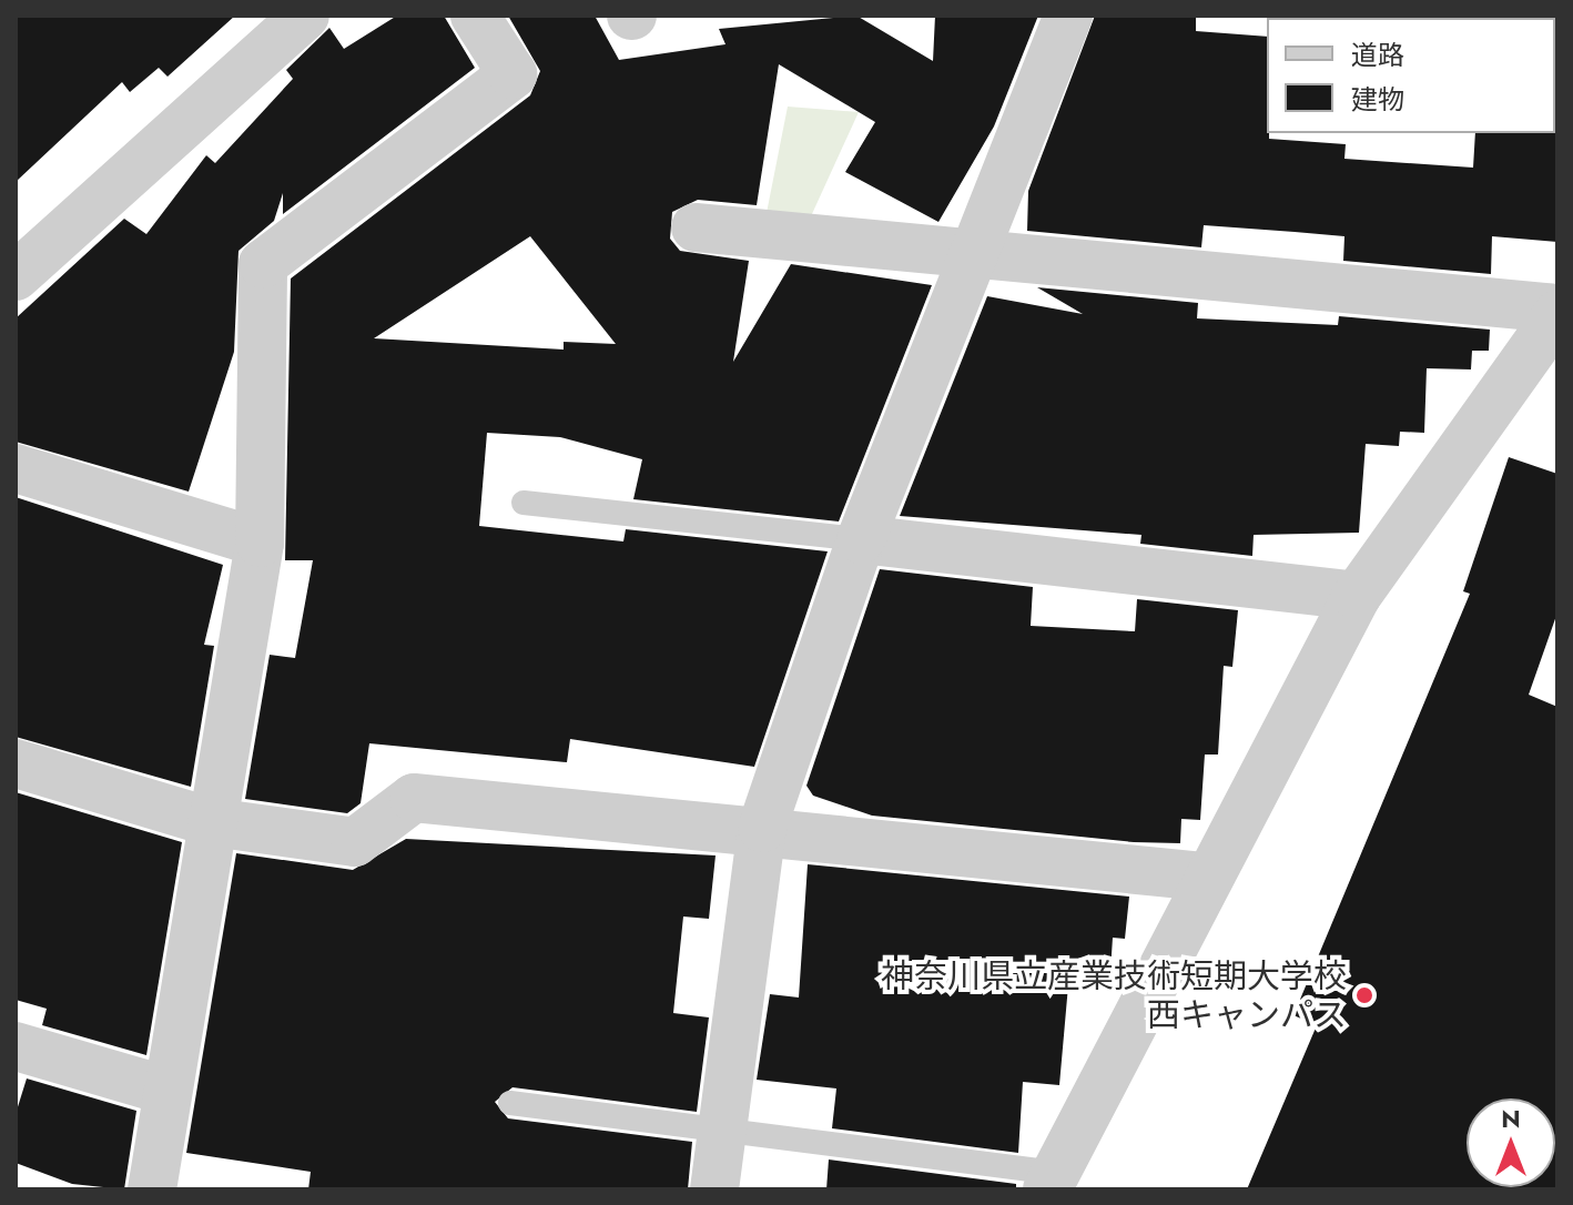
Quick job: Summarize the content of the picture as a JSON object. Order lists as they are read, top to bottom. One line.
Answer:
{"places":["神奈川県立産業技術短期大学校 西キャンパス"],"legend":["道路","建物"],"north":"top"}
